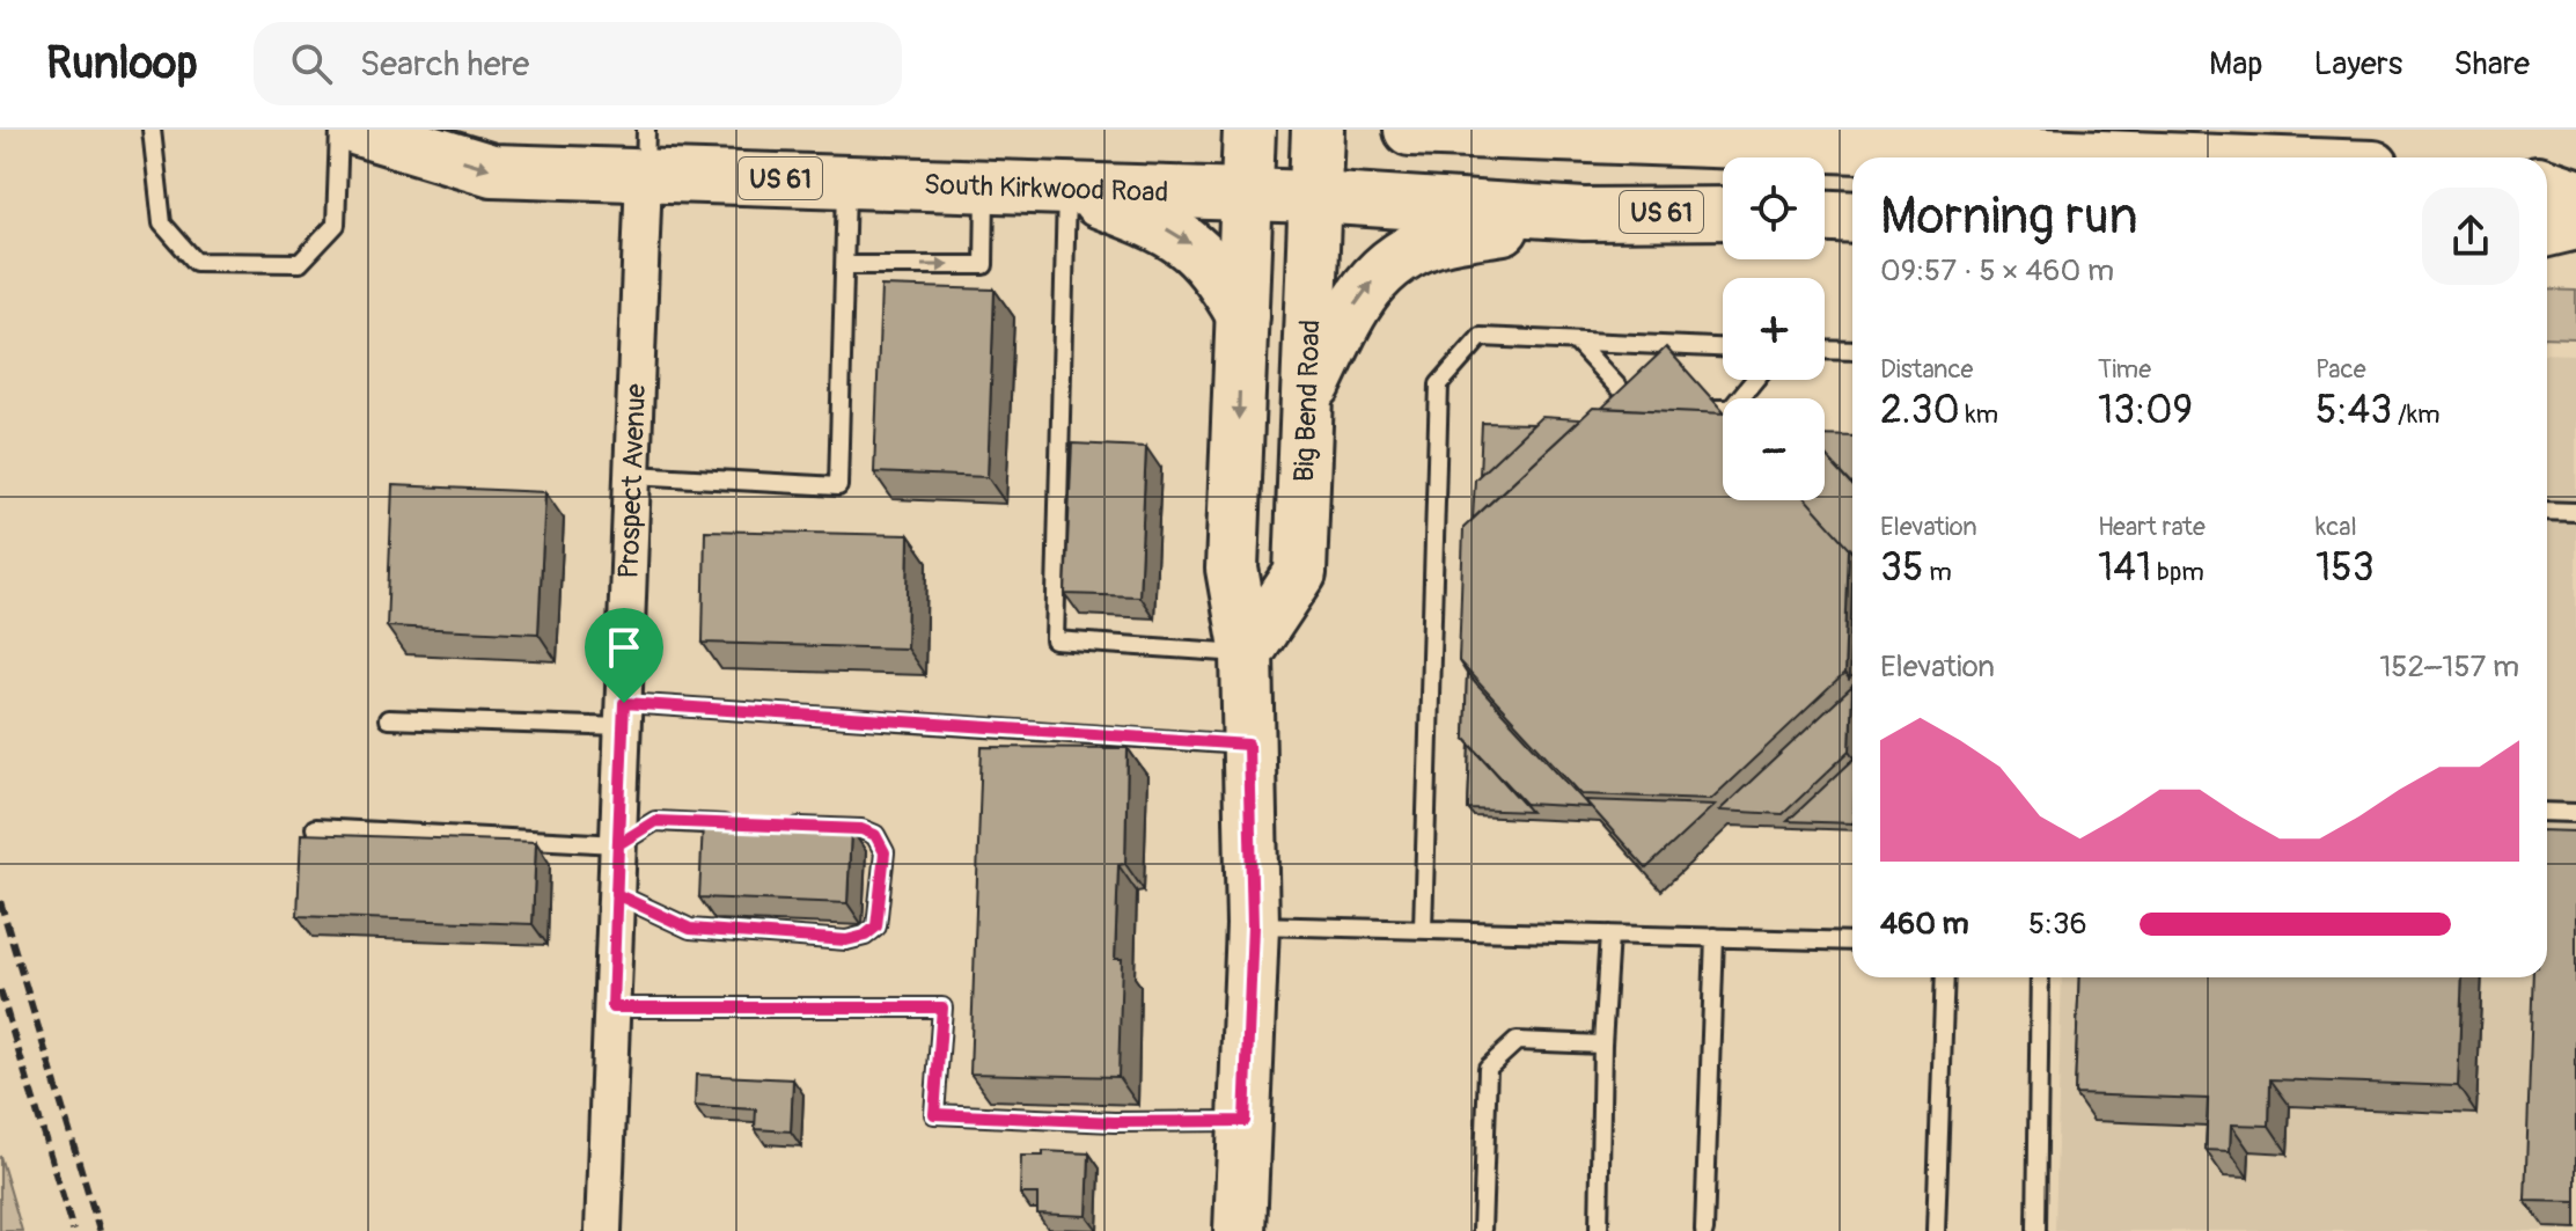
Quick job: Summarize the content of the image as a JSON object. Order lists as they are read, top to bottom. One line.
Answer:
{"streets":{"main road":["US 61","South Kirkwood Road","Big Bend Road"],"street":["Prospect Avenue"]},"crossings":[["South Kirkwood Road","Big Bend Road"],["South Kirkwood Road","Prospect Avenue"]],"page":{"header":"Runloop","search":"Search here","nav":["Map","Layers","Share"],"map_buttons":["+","−"],"heading":["Morning run","09:57 · 5 × 460 m"],"stats":[["Distance","2.30 km"],["Time","13:09"],["Pace","5:43 /km"],["Elevation","35 m"],["Heart rate","141 bpm"],["kcal","153"]],"chart":["Elevation","152–157 m"],"list":[{"name":"460 m","note":"5:36"}]}}
